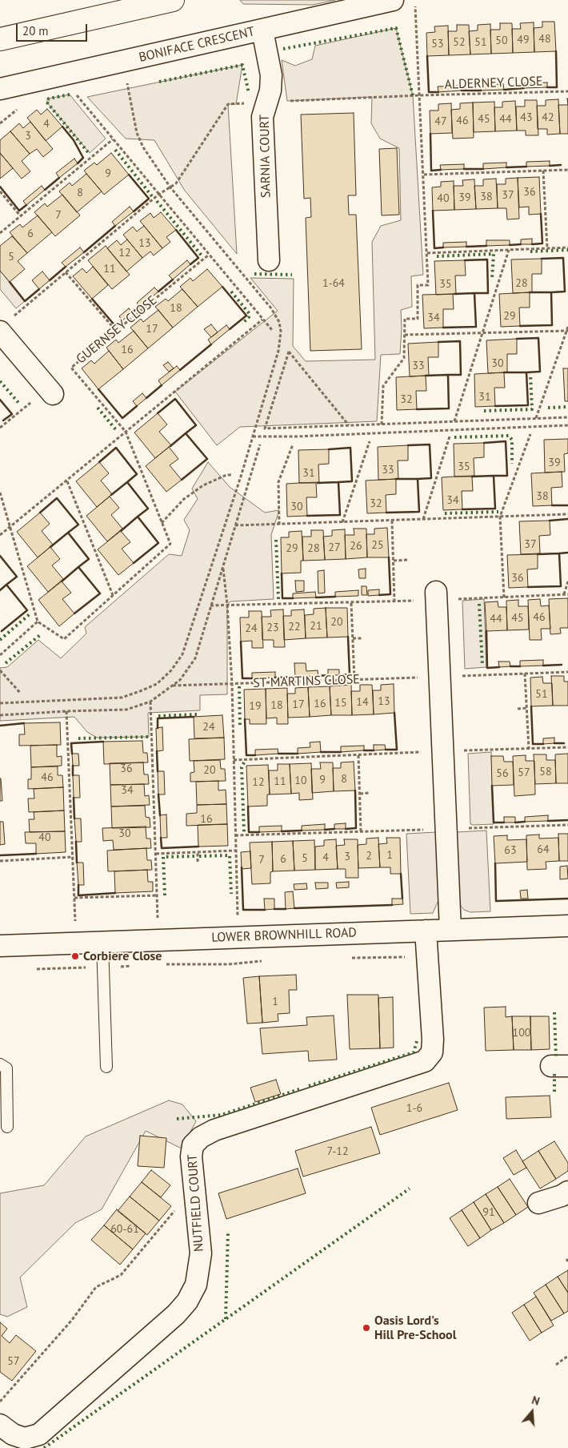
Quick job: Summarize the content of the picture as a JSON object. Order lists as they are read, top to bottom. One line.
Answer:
{"streets":{"street":["BONIFACE CRESCENT","SARNIA COURT","LOWER BROWNHILL ROAD","NUTFIELD COURT"],"path":["ALDERNEY CLOSE","GUERNSEY CLOSE","ST MARTINS CLOSE"]},"crossings":[["BONIFACE CRESCENT","SARNIA COURT"],["LOWER BROWNHILL ROAD","NUTFIELD COURT"]],"places":["Corbiere Close","Oasis Lord's Hill Pre-School"],"house_numbers":["48","49","50","52","51","53","43","42","45","44","46","47","4","3","9","36","8","37","38","39","40","7","6","13","12","5","11","1-64","28","35","18","29","34","17","16","30","33","31","32","39","35","33","31","38","34","32","30","37","25","26","27","29","28","36","46","45","44","20","21","22","23","24","51","13","14","15","16","17","18","19","24","36","20","58","57","56","46","8","9","10","11","12","34","16","30","40","64","63","1","2","3","4","5","6","7","1","100","1-6","7-12","91","60-61","57"],"scale_bar":"20 m","north":"top"}
